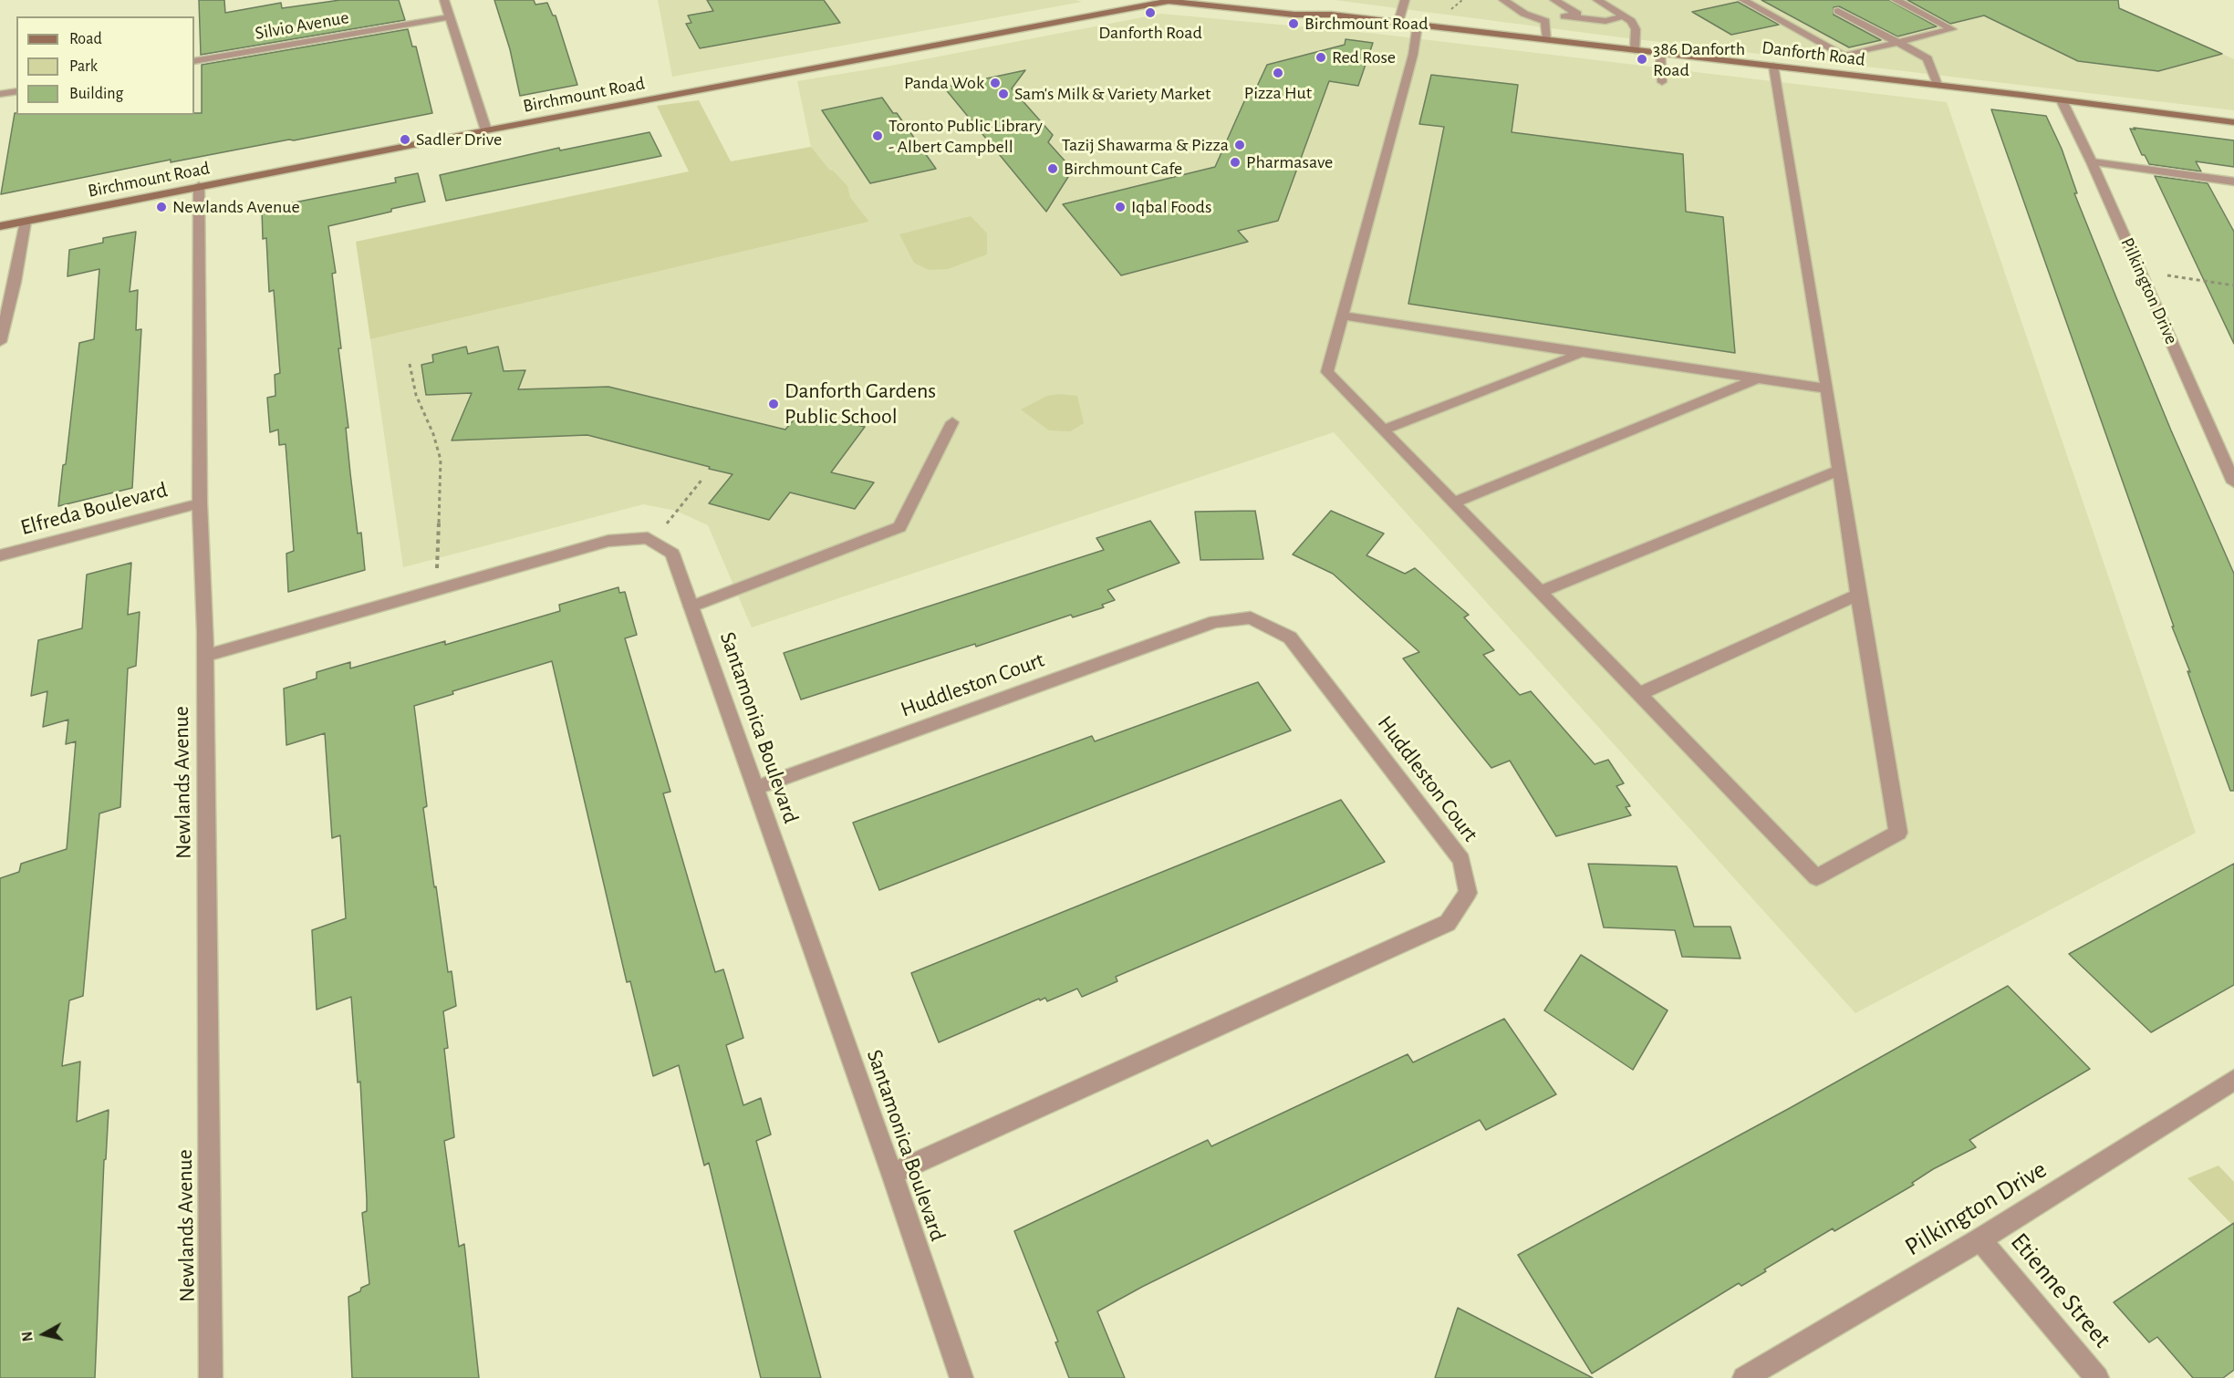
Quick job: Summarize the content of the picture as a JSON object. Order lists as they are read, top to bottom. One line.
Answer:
{"streets":{"main road":["Danforth Road","Birchmount Road"],"street":["Silvio Avenue","Pilkington Drive","Elfreda Boulevard","Huddleston Court","Santamonica Boulevard","Newlands Avenue","Etienne Street"]},"crossings":[["Danforth Road","Birchmount Road"],["Danforth Road","Pilkington Drive"],["Birchmount Road","Newlands Avenue"],["Pilkington Drive","Etienne Street"],["Elfreda Boulevard","Newlands Avenue"],["Huddleston Court","Santamonica Boulevard"]],"places":["Danforth Road","Birchmount Road","Red Rose","386 Danforth Road","Pizza Hut","Panda Wok","Sam's Milk & Variety Market","Toronto Public Library - Albert Campbell","Sadler Drive","Tazij Shawarma & Pizza","Pharmasave","Birchmount Cafe","Newlands Avenue","Iqbal Foods","Danforth Gardens Public School"],"legend":["Road","Park","Building"],"north":"left"}
